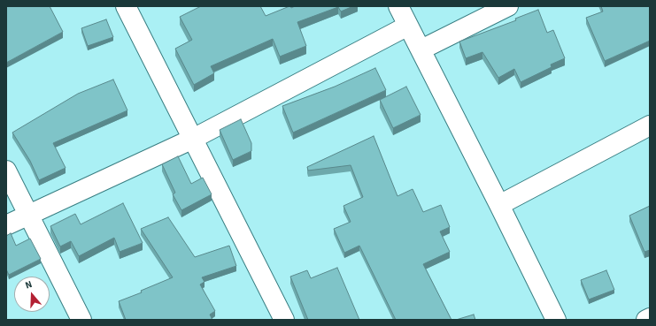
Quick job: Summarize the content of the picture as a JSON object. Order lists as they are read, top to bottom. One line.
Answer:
{"north":"top"}
